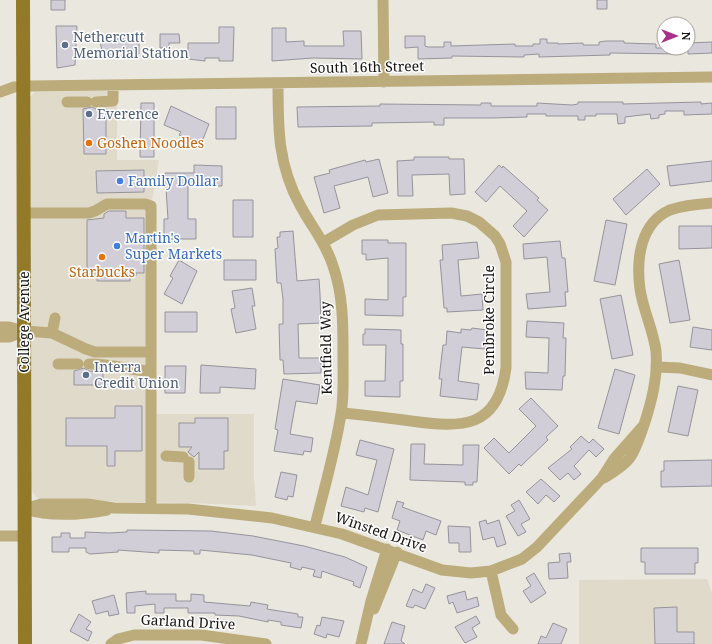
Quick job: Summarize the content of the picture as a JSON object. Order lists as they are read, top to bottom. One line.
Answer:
{"streets":{"main road":["College Avenue"],"street":["South 16th Street","Pembroke Circle","Kentfield Way","Winsted Drive","Garland Drive"]},"crossings":[["South 16th Street","College Avenue"],["South 16th Street","Kentfield Way"],["Pembroke Circle","Kentfield Way"],["College Avenue","Winsted Drive"],["Kentfield Way","Winsted Drive"]],"places":["Nethercutt Memorial Station","Everence","Goshen Noodles","Family Dollar","Martin's Super Markets","Starbucks","Interra Credit Union"],"north":"right"}
